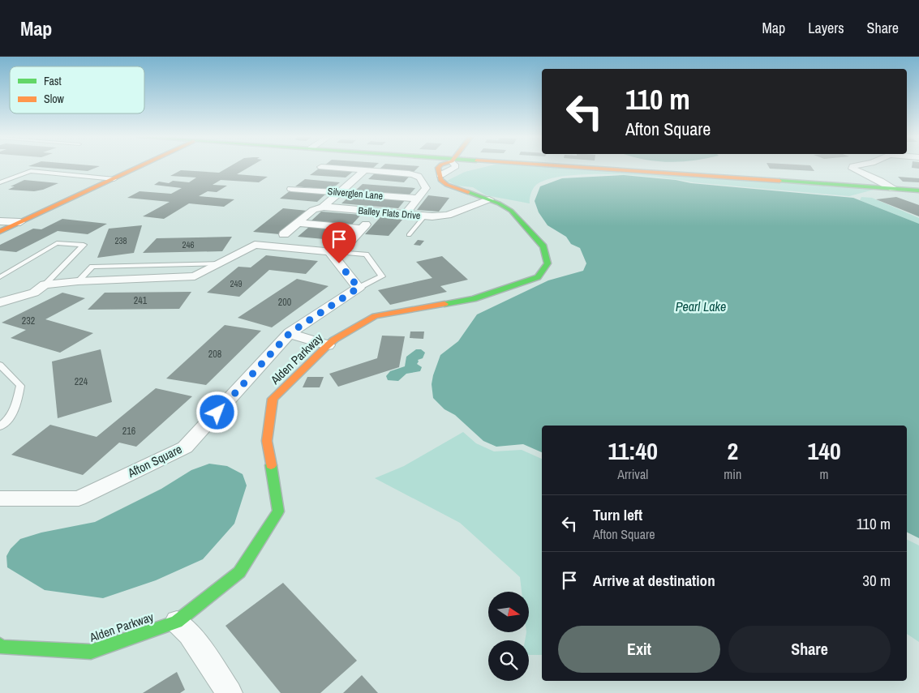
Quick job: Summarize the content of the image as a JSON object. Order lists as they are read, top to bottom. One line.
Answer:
{"streets":{"street":["Silverglen Lane","Balley Flats Drive","Alden Parkway","Afton Square"]},"crossings":[["Balley Flats Drive","Alden Parkway"]],"water":["Pearl Lake"],"house_numbers":["238","246","249","241","200","232","208","224","216"],"legend":["Fast","Slow"],"north":"right","page":{"header":"Map","nav":["Map","Layers","Share"],"turn":["110 m","Afton Square"],"eta":["11:40","Arrival","2","min","140","m"],"list":[{"name":"Turn left","note":"Afton Square","value":"110 m"},{"name":"Arrive at destination","value":"30 m"}],"buttons":["Exit","Share"]}}
